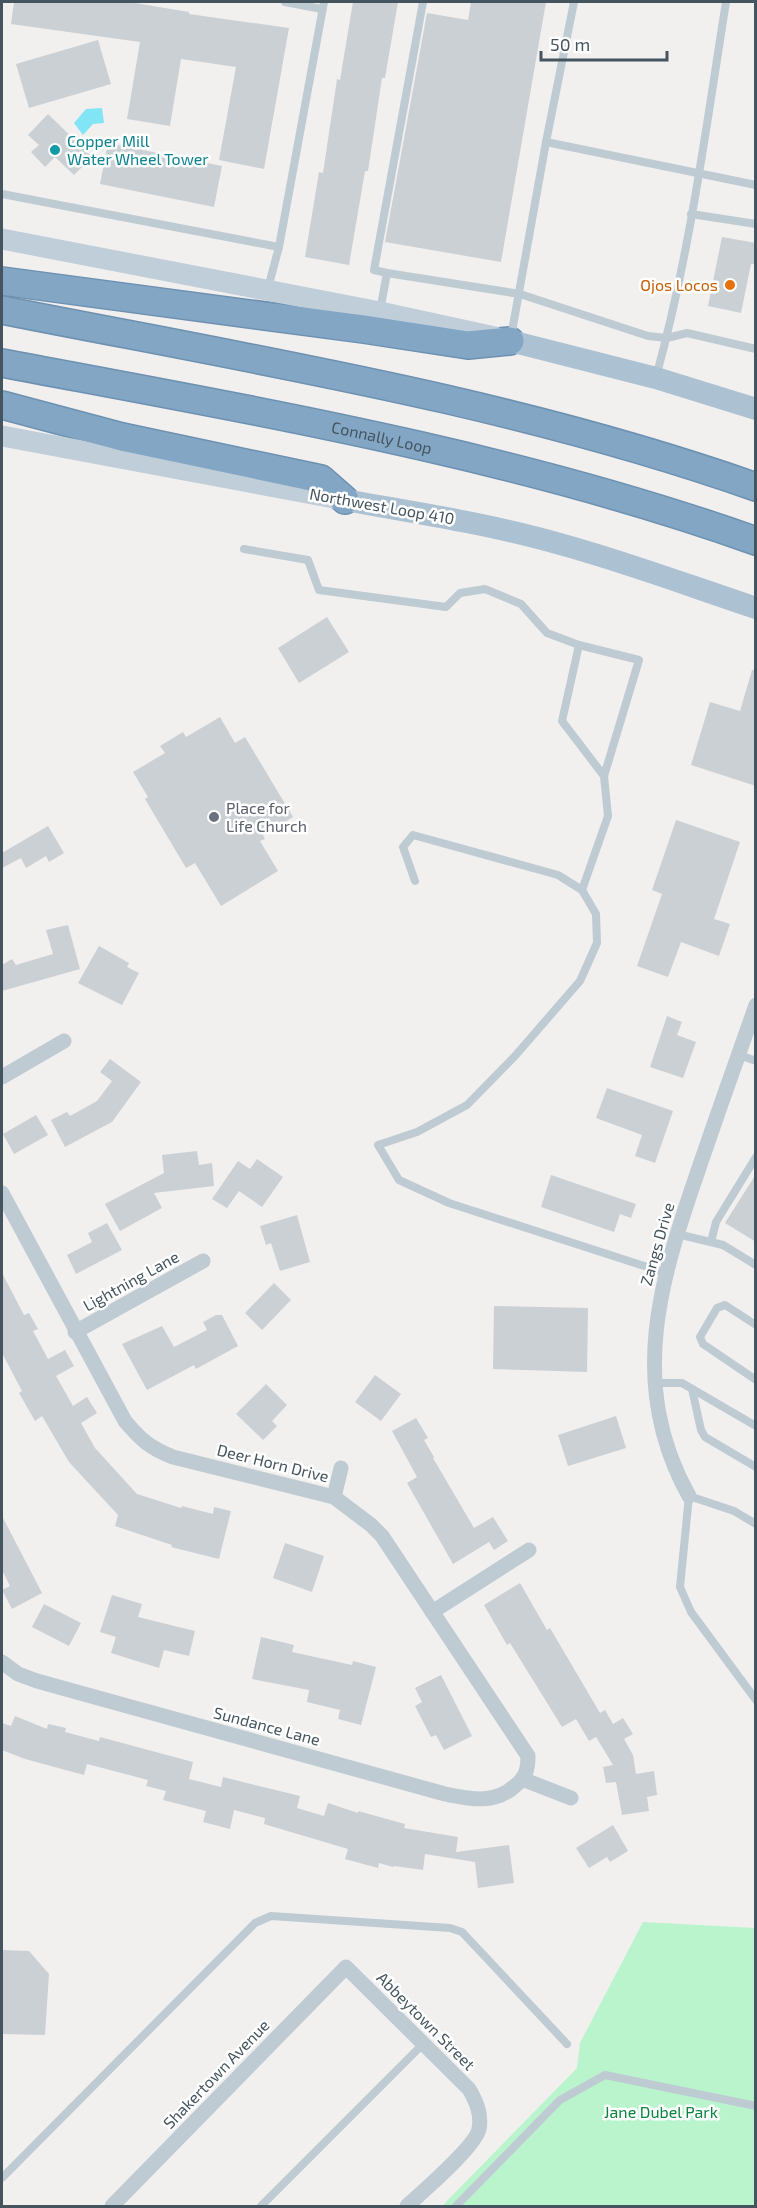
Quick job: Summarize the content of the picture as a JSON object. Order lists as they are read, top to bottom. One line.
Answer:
{"streets":{"highway":["Connally Loop"],"main road":["Northwest Loop 410"],"street":["Zangs Drive","Lightning Lane","Deer Horn Drive","Sundance Lane","Abbeytown Street","Shakertown Avenue"]},"crossings":[["Lightning Lane","Deer Horn Drive"],["Deer Horn Drive","Sundance Lane"],["Abbeytown Street","Shakertown Avenue"]],"parks":["Jane Dubel Park"],"places":["Copper Mill Water Wheel Tower","Ojos Locos","Place for Life Church"],"scale_bar":"50 m"}
